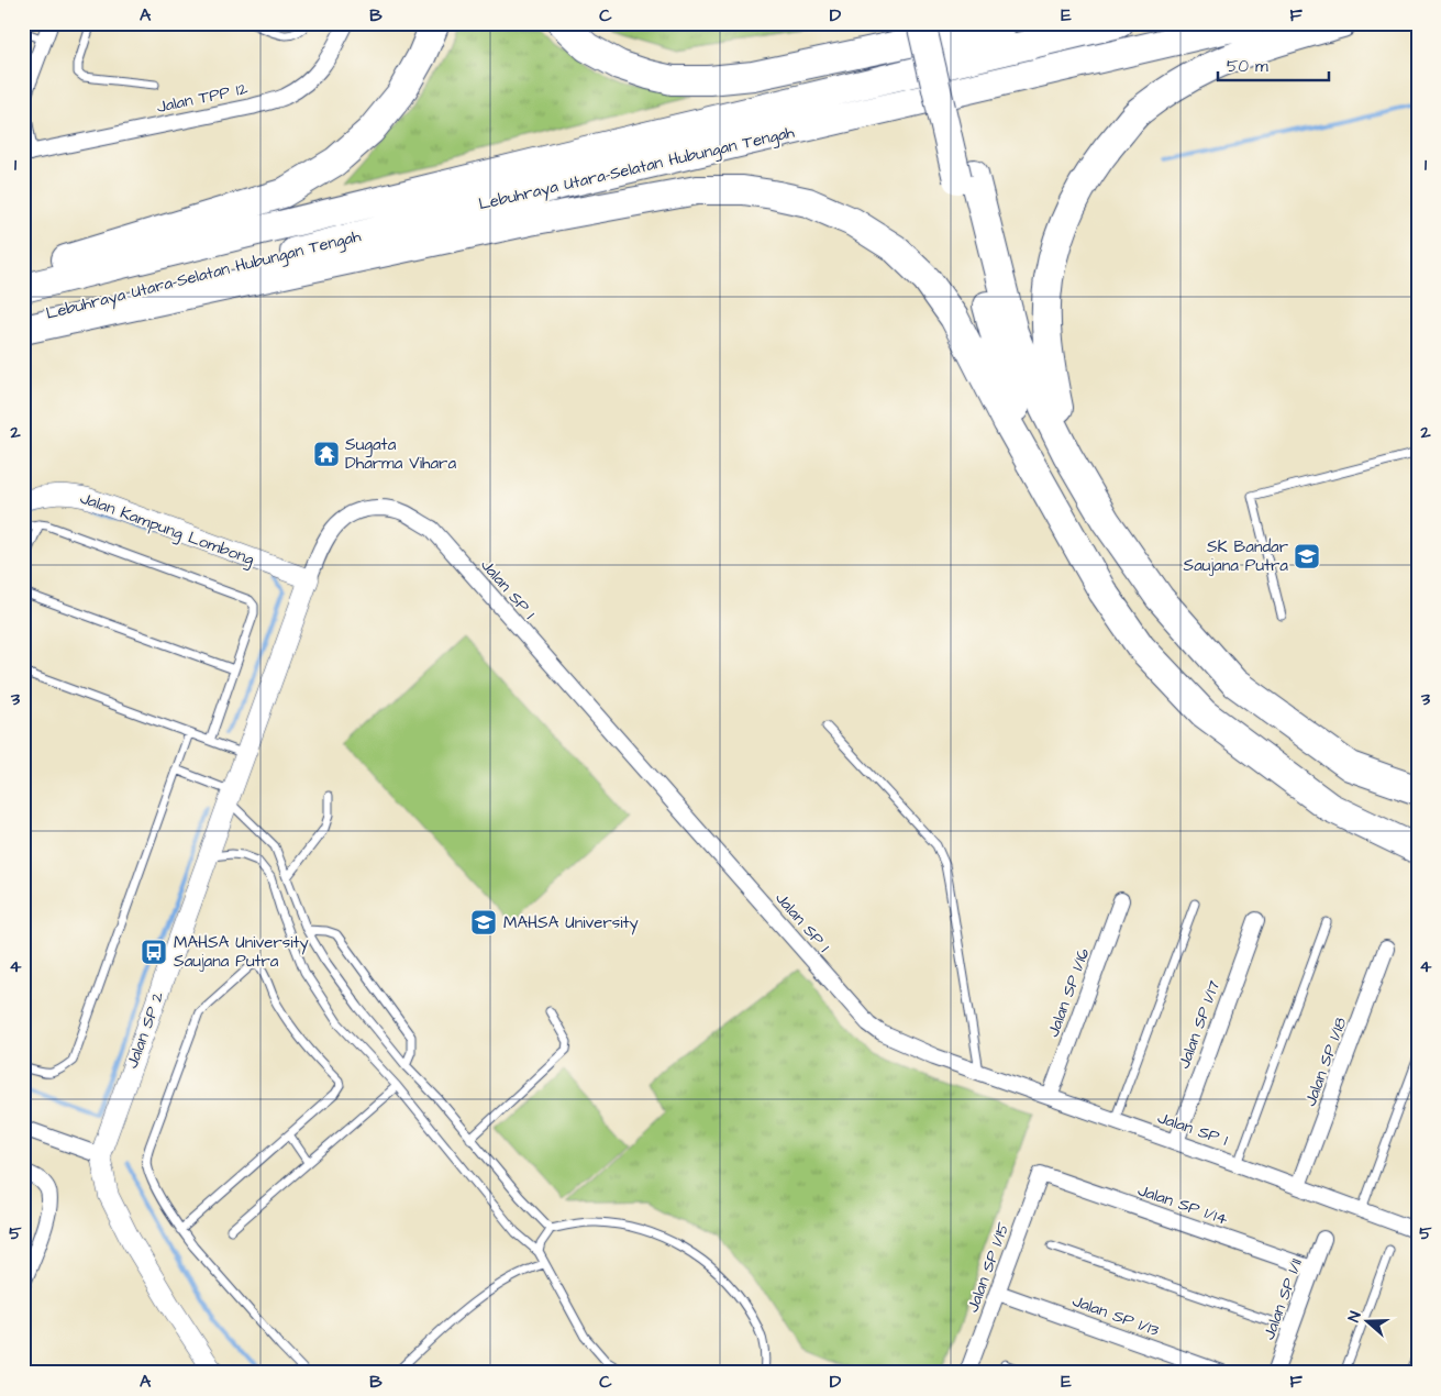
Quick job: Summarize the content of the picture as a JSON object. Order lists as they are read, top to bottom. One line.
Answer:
{"streets":{"highway":["Lebuhraya Utara–Selatan Hubungan Tengah"],"street":["Jalan TPP 12","Jalan Kampung Lombong","Jalan SP 1","Jalan SP 1/16","Jalan SP 1/17","Jalan SP 2","Jalan SP 1/18","Jalan SP 1/14","Jalan SP 1/15","Jalan SP 1/11","Jalan SP 1/13"]},"crossings":[["Jalan Kampung Lombong","Jalan SP 1"],["Jalan Kampung Lombong","Jalan SP 2"],["Jalan SP 1","Jalan SP 1/16"],["Jalan SP 1","Jalan SP 1/17"],["Jalan SP 1","Jalan SP 2"],["Jalan SP 1","Jalan SP 1/18"],["Jalan SP 1/14","Jalan SP 1/15"],["Jalan SP 1/14","Jalan SP 1/11"],["Jalan SP 1/15","Jalan SP 1/13"]],"places":{"temple":["Sugata Dharma Vihara"],"school or university":["SK Bandar Saujana Putra","MAHSA University"],"bus stop":["MAHSA University Saujana Putra"]},"scale_bar":"50 m","north":"left","grid":{"columns":["A","B","C","D","E","F"],"rows":["1","2","3","4","5"]}}
